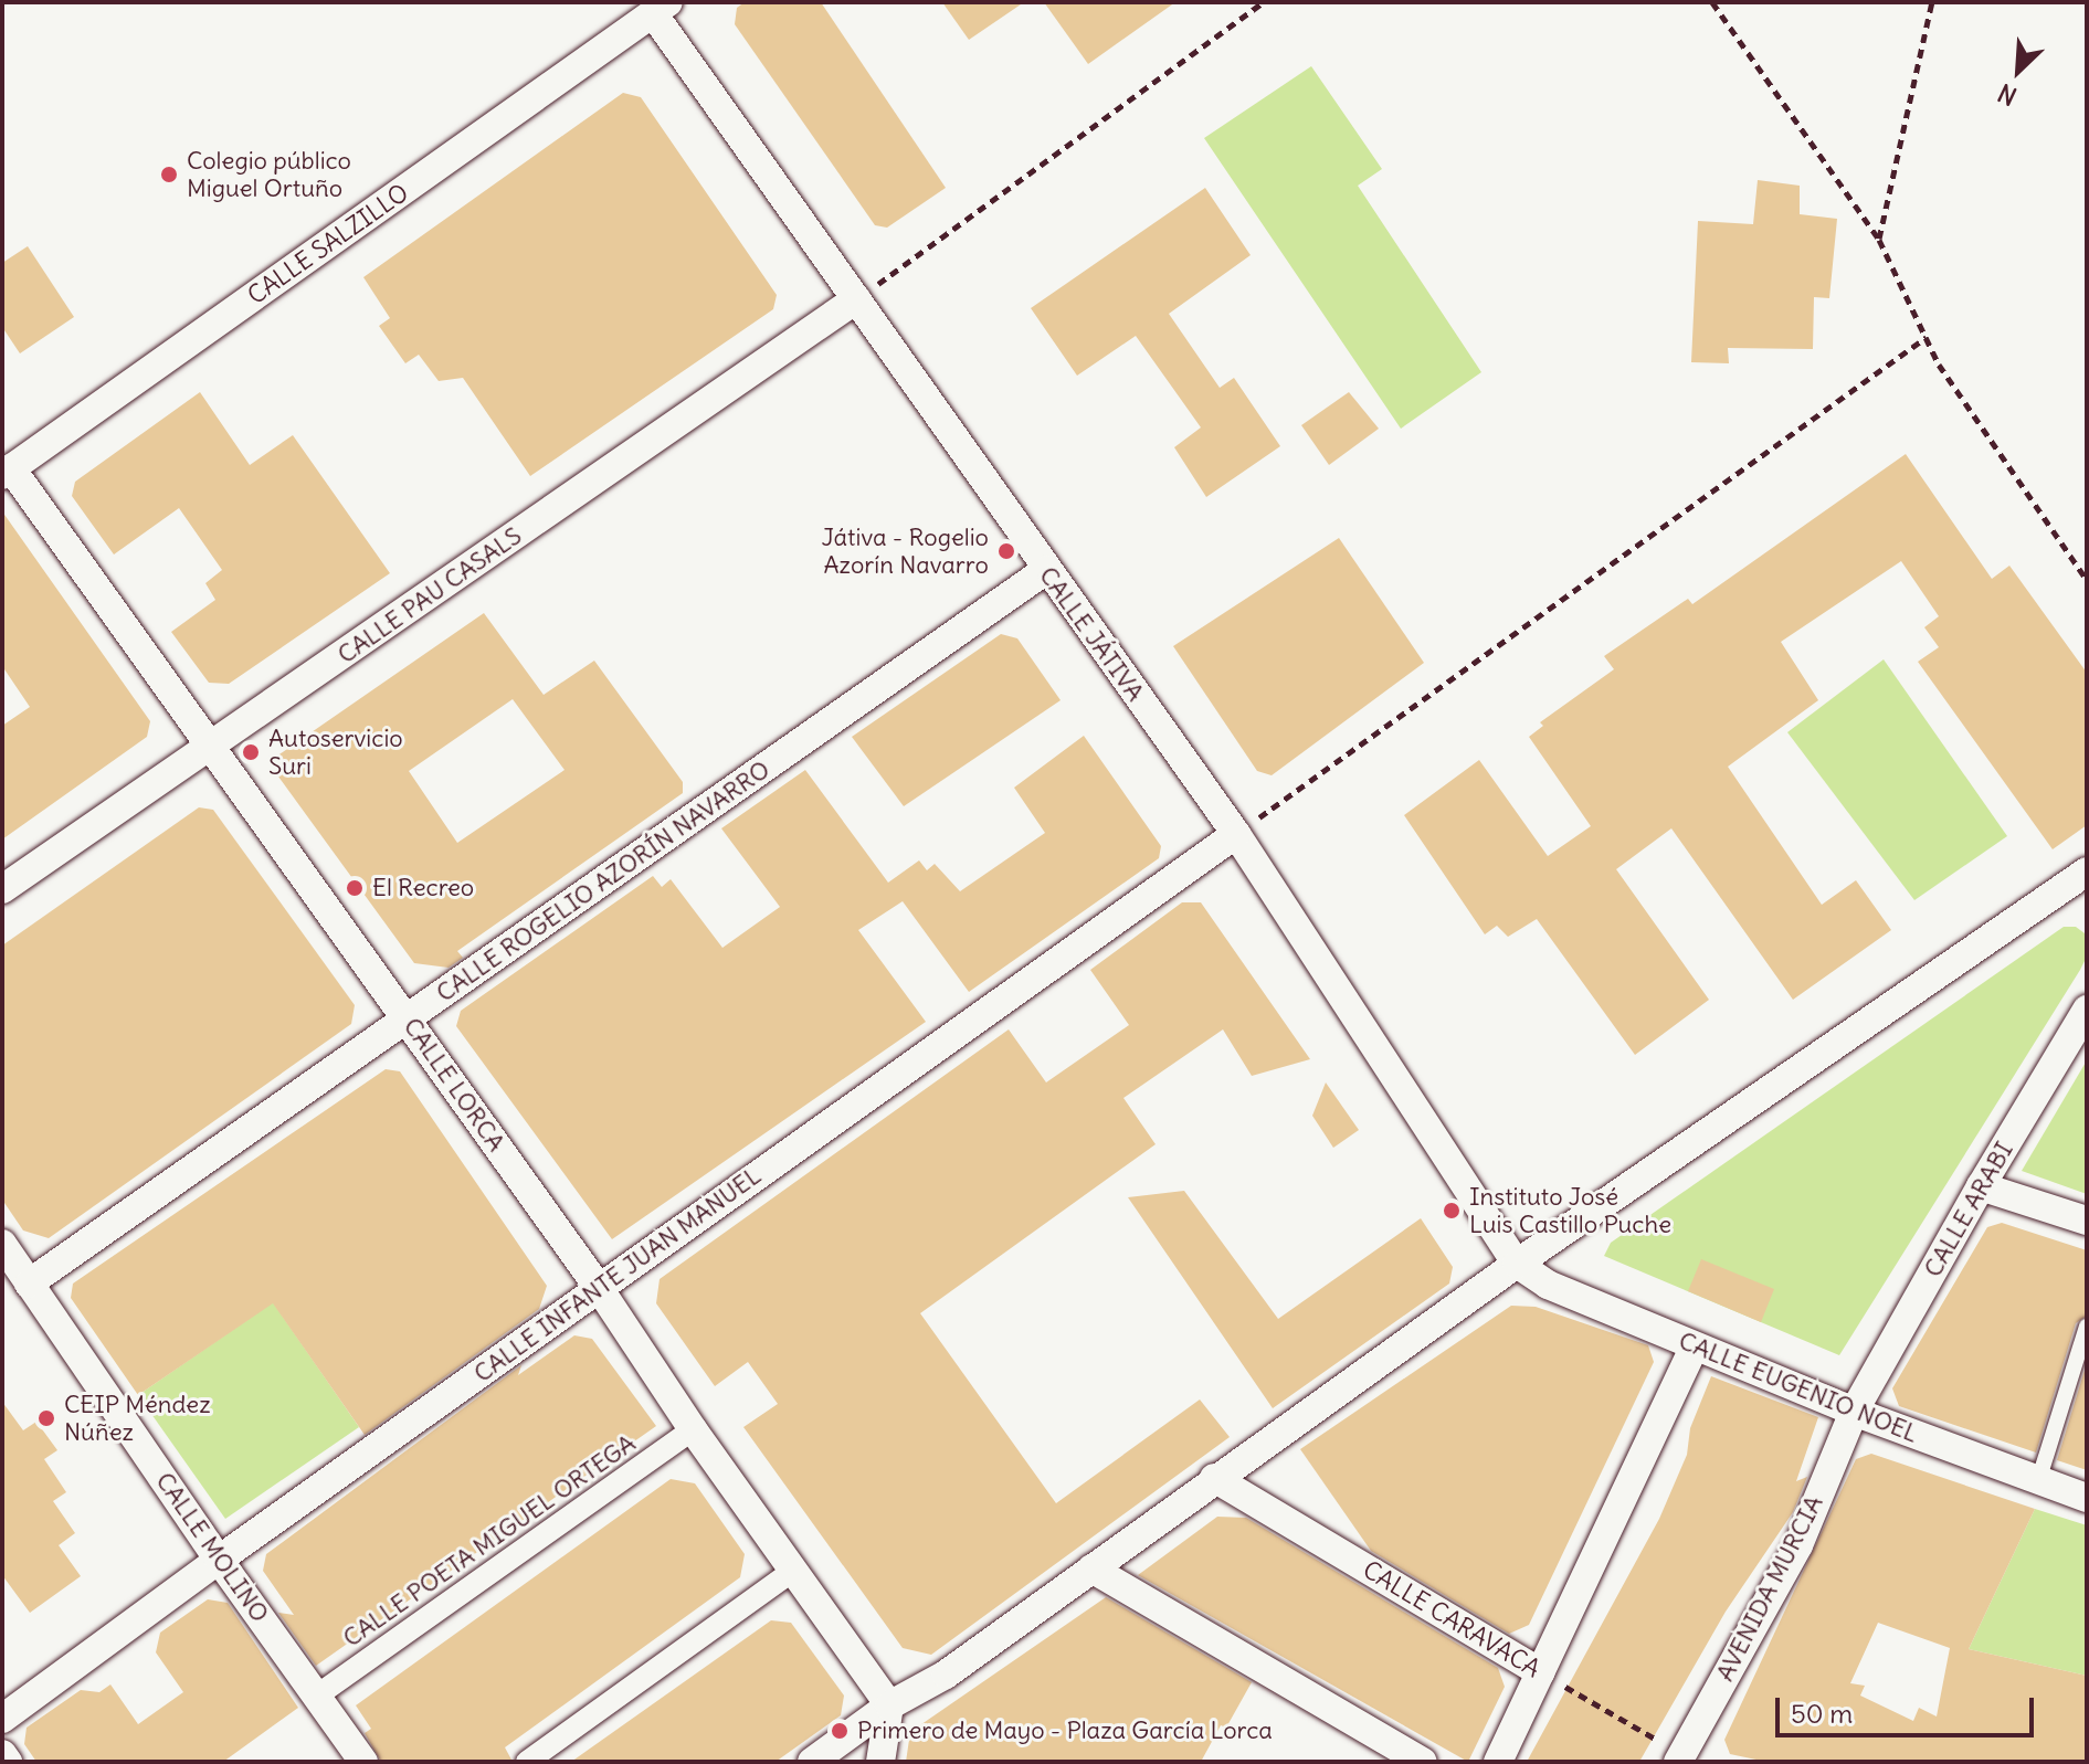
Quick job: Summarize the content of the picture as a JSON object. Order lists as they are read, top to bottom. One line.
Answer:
{"streets":{"street":["CALLE SALZILLO","CALLE PAU CASALS","CALLE JÁTIVA","CALLE ROGELIO AZORÍN NAVARRO","CALLE LORCA","CALLE ARABI","CALLE INFANTE JUAN MANUEL","CALLE EUGENIO NOEL","CALLE POETA MIGUEL ORTEGA","CALLE MOLINO","AVENIDA MURCIA","CALLE CARAVACA"]},"crossings":[["CALLE SALZILLO","CALLE JÁTIVA"],["CALLE SALZILLO","CALLE LORCA"],["CALLE PAU CASALS","CALLE JÁTIVA"],["CALLE PAU CASALS","CALLE LORCA"],["CALLE JÁTIVA","CALLE ROGELIO AZORÍN NAVARRO"],["CALLE JÁTIVA","CALLE INFANTE JUAN MANUEL"],["CALLE JÁTIVA","CALLE EUGENIO NOEL"],["CALLE ROGELIO AZORÍN NAVARRO","CALLE LORCA"],["CALLE ROGELIO AZORÍN NAVARRO","CALLE MOLINO"],["CALLE LORCA","CALLE INFANTE JUAN MANUEL"],["CALLE LORCA","CALLE POETA MIGUEL ORTEGA"],["CALLE ARABI","CALLE EUGENIO NOEL"],["CALLE ARABI","AVENIDA MURCIA"],["CALLE INFANTE JUAN MANUEL","CALLE MOLINO"],["CALLE EUGENIO NOEL","AVENIDA MURCIA"],["CALLE POETA MIGUEL ORTEGA","CALLE MOLINO"],["AVENIDA MURCIA","CALLE CARAVACA"]],"places":["Colegio público Miguel Ortuño","Játiva - Rogelio Azorín Navarro","Autoservicio Suri","El Recreo","Instituto José Luis Castillo Puche","CEIP Méndez Núñez","Primero de Mayo - Plaza García Lorca"],"scale_bar":"50 m","north":"bottom left"}
